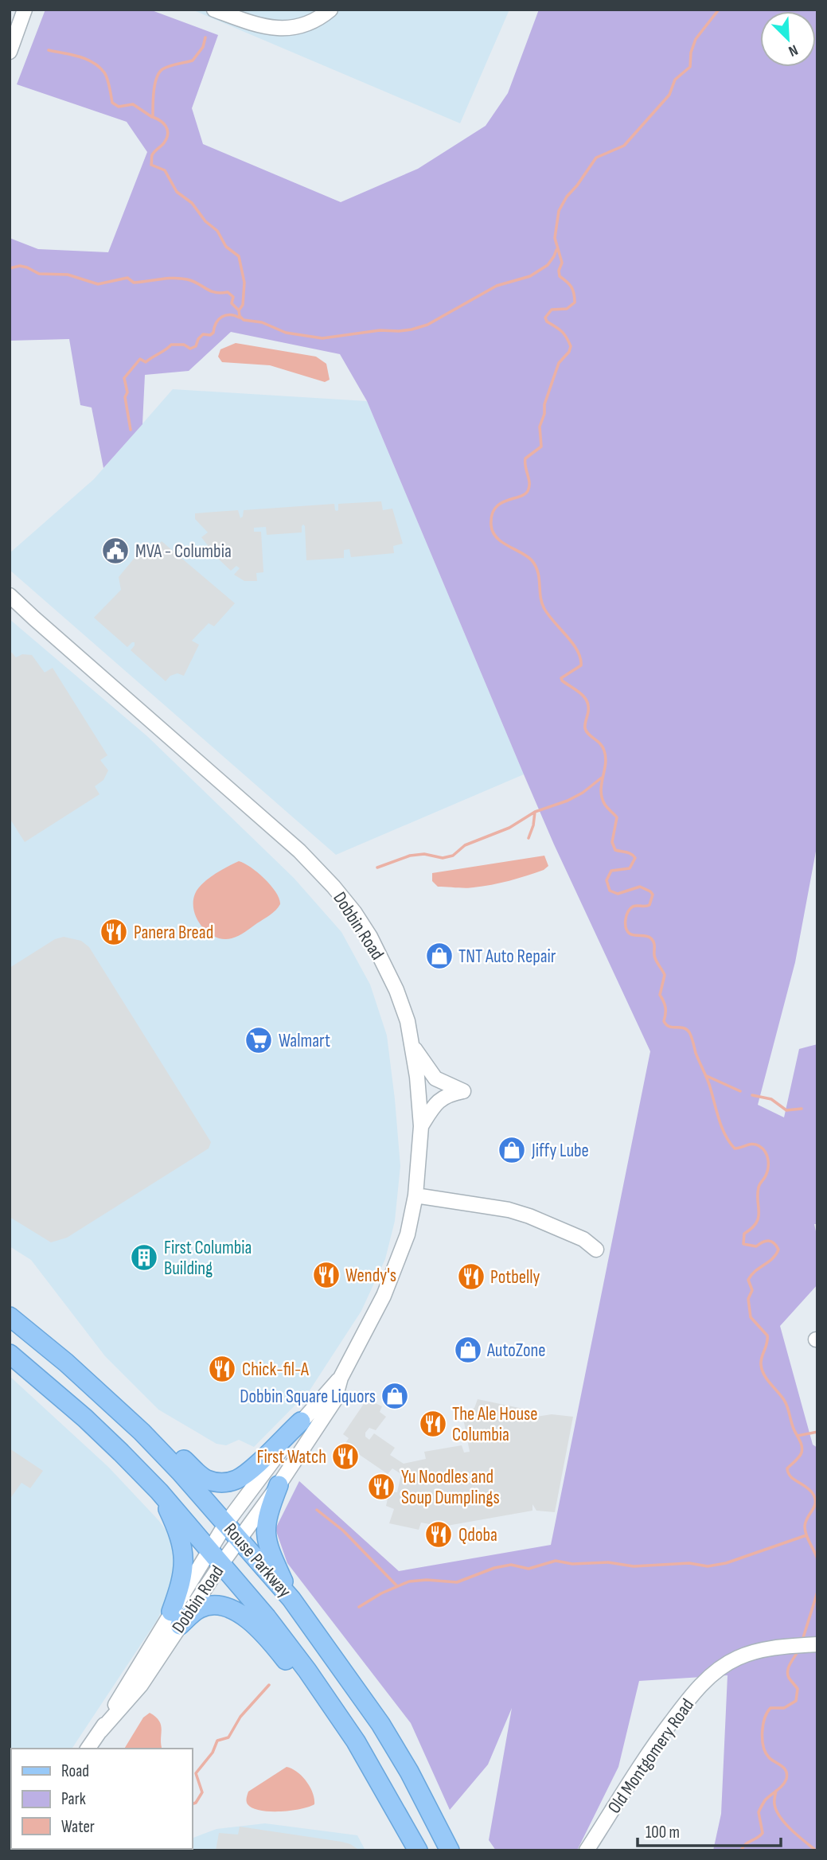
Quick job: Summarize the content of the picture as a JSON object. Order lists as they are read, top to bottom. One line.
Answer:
{"streets":{"main road":["Rouse Parkway"],"street":["Dobbin Road","Old Montgomery Road"]},"crossings":[["Dobbin Road","Rouse Parkway"]],"places":{"public building":["MVA - Columbia"],"restaurant":["Panera Bread","Wendy's","Potbelly","Chick-fil-A","The Ale House Columbia","First Watch","Yu Noodles and Soup Dumplings","Qdoba"],"shop":["TNT Auto Repair","Jiffy Lube","AutoZone","Dobbin Square Liquors"],"supermarket":["Walmart"],"building":["First Columbia Building"]},"legend":["Road","Park","Water"],"scale_bar":"100 m","north":"bottom right"}
